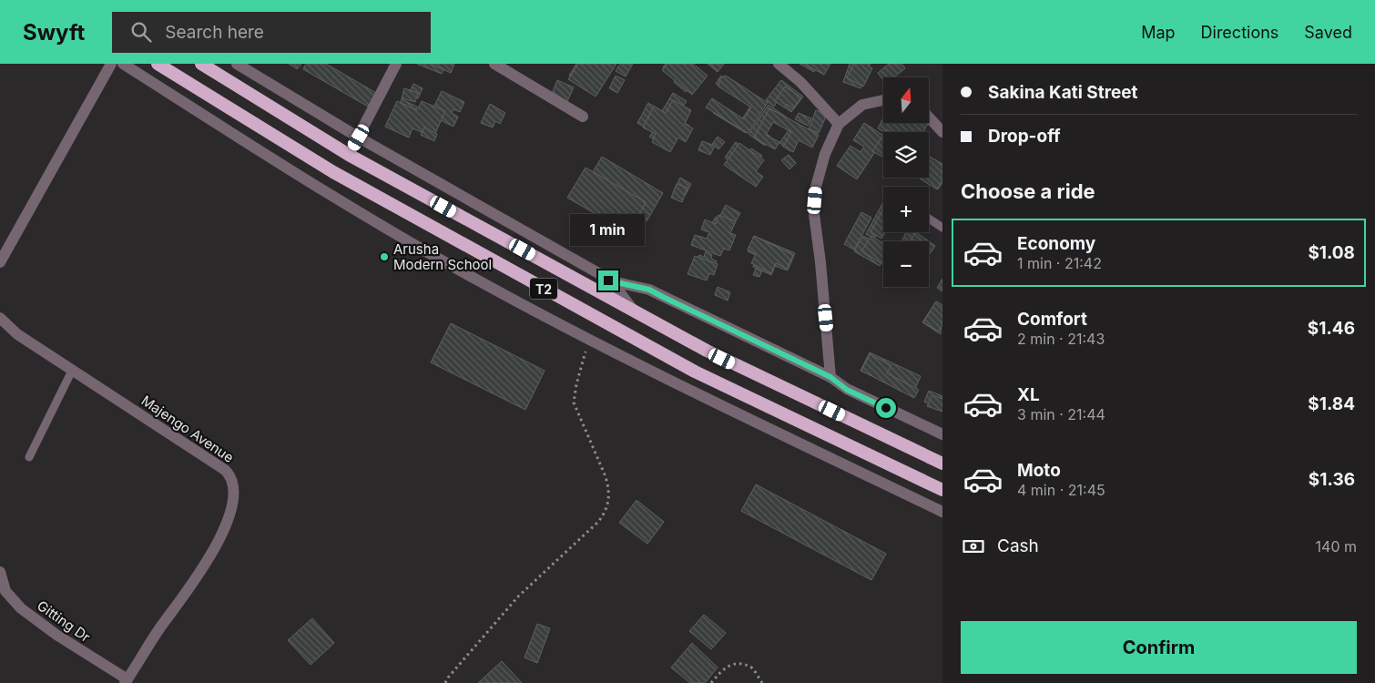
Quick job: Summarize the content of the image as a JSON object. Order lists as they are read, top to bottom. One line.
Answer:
{"streets":{"highway":["T2"],"street":["Majengo Avenue","Gitting Dr"]},"crossings":[["Majengo Avenue","Gitting Dr"]],"places":["Arusha Modern School"],"north":"top","page":{"header":"Swyft","search":"Search here","nav":["Map","Directions","Saved"],"banner":["Sakina Kati Street","Drop-off"],"map_buttons":["+","−"],"heading":"Choose a ride","bubble":"1 min","list":[{"name":"Economy","note":"1 min · 21:42","value":"$1.08"},{"name":"Comfort","note":"2 min · 21:43","value":"$1.46"},{"name":"XL","note":"3 min · 21:44","value":"$1.84"},{"name":"Moto","note":"4 min · 21:45","value":"$1.36"}],"pay":["Cash","140 m"],"buttons":"Confirm"}}
